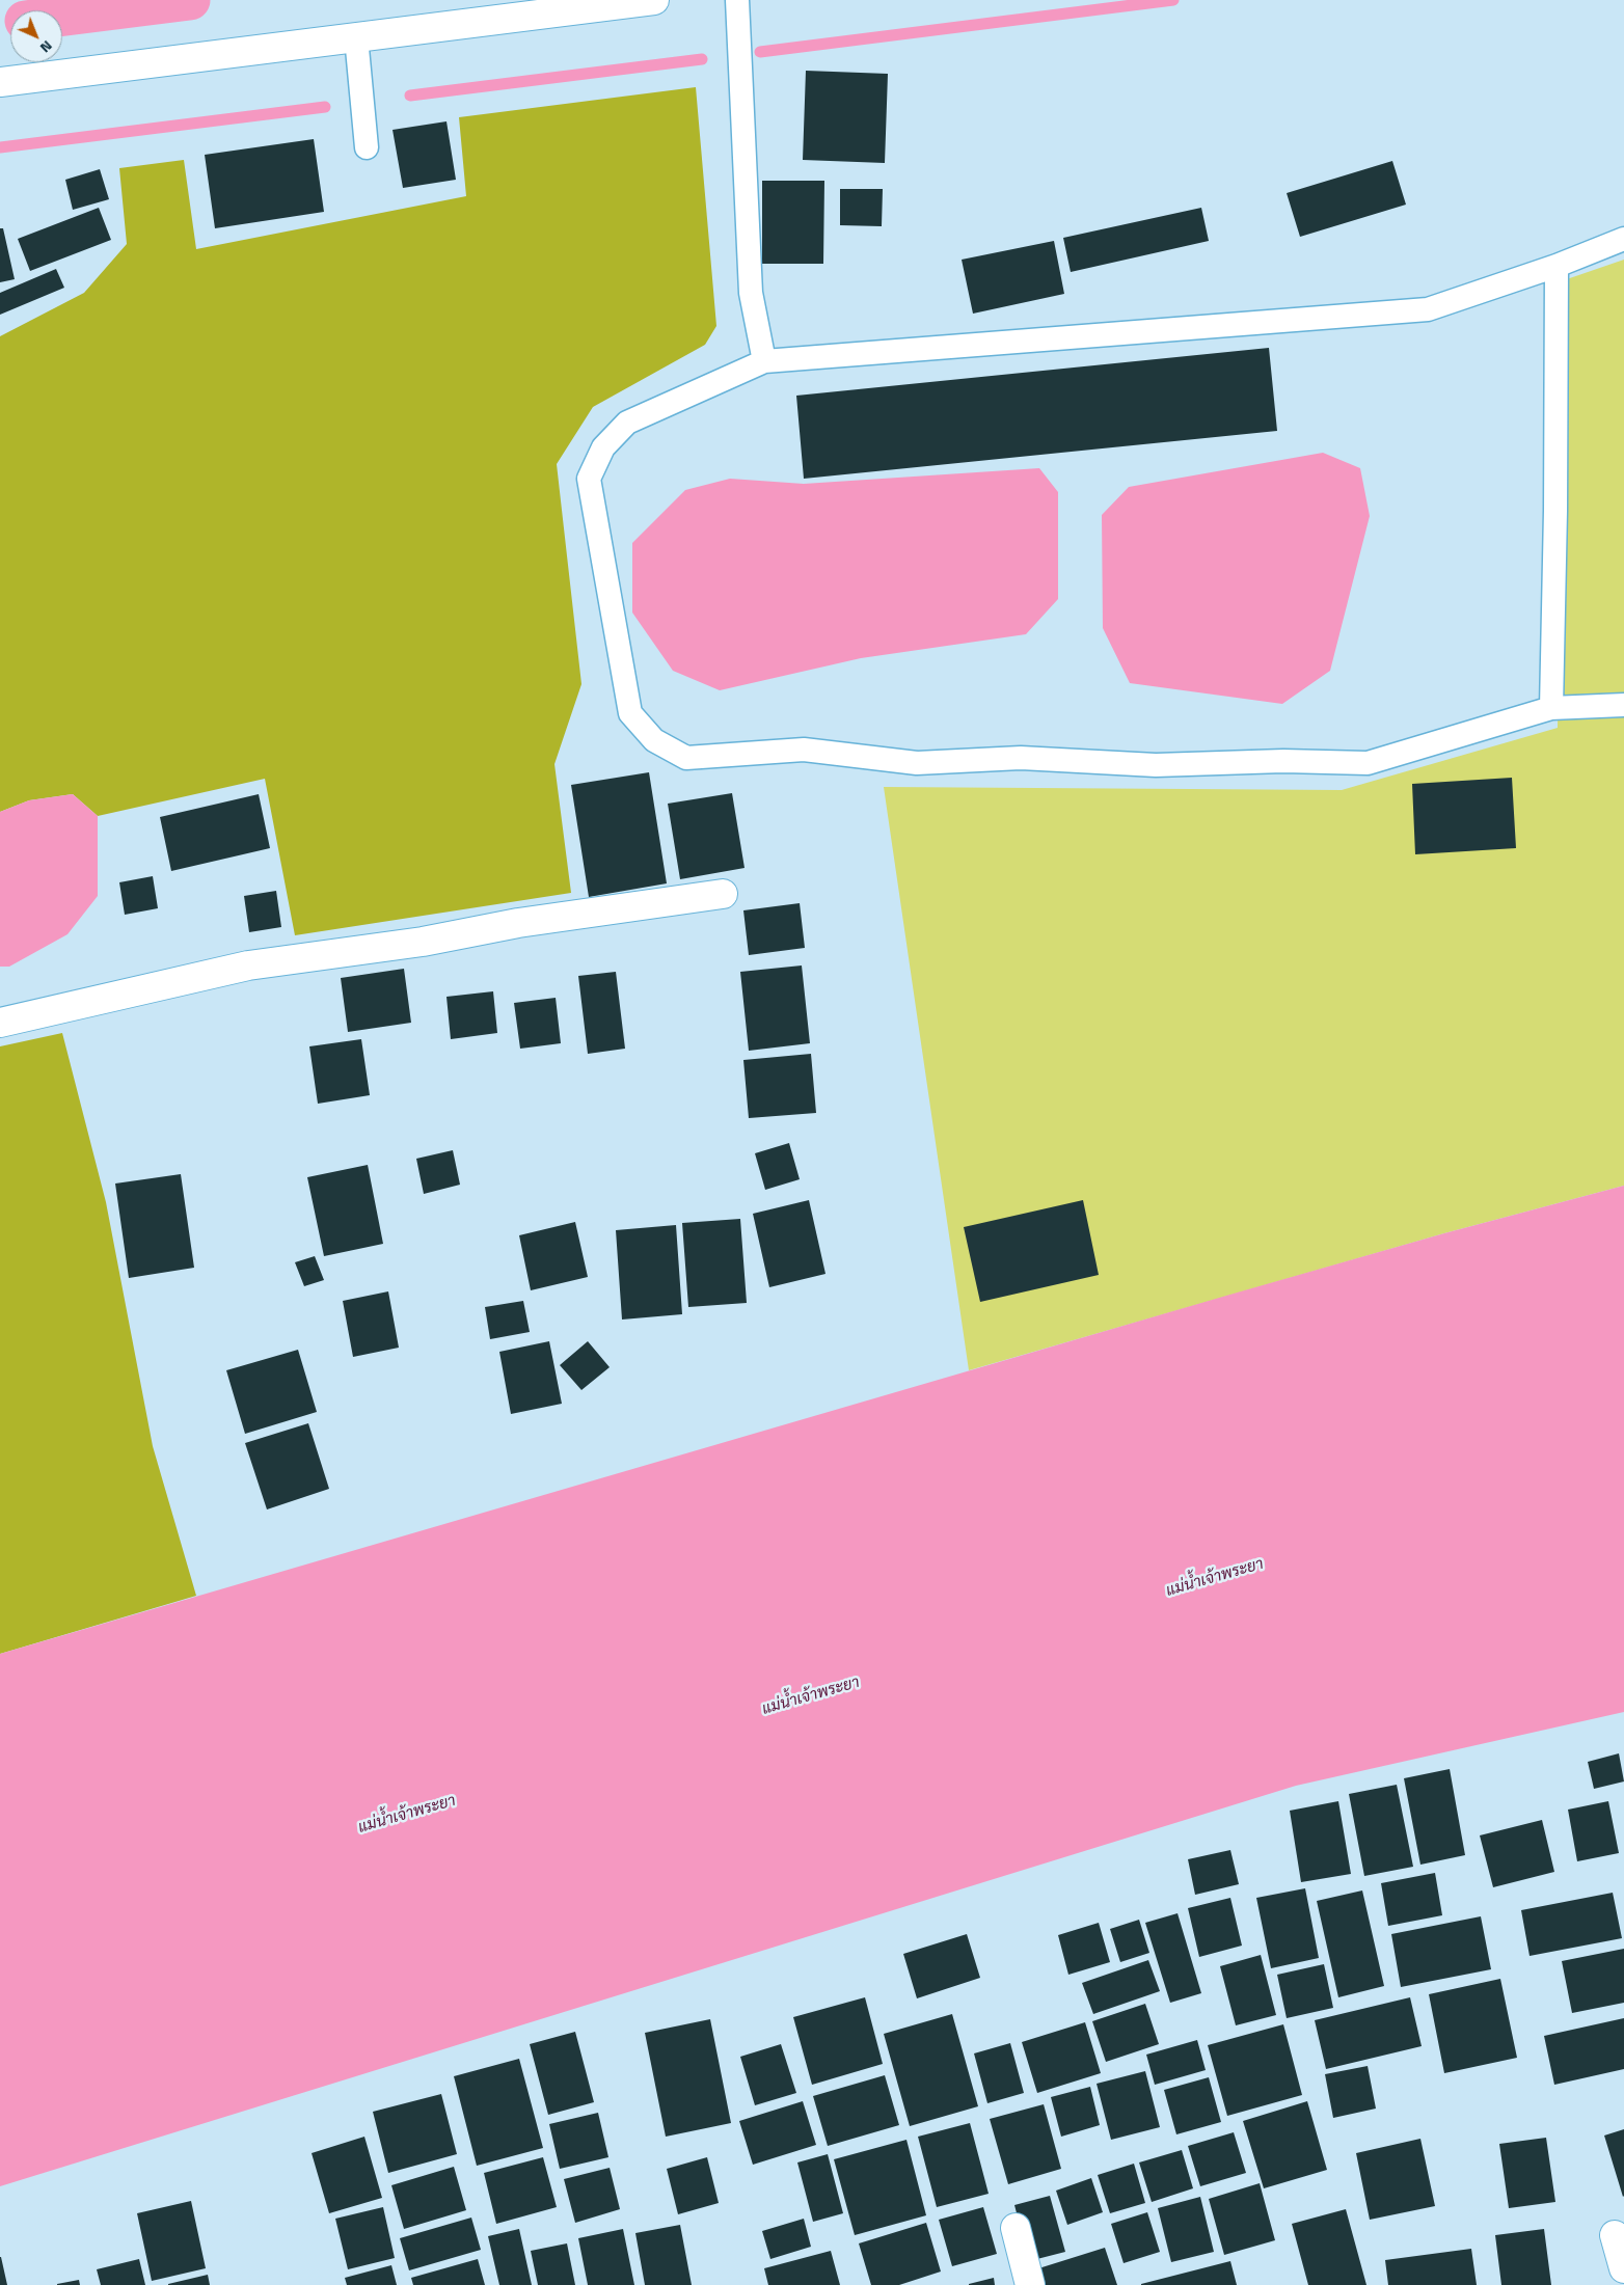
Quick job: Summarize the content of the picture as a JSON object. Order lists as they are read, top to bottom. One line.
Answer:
{"water":["แม่น้ำเจ้าพระยา"],"north":"bottom right"}
